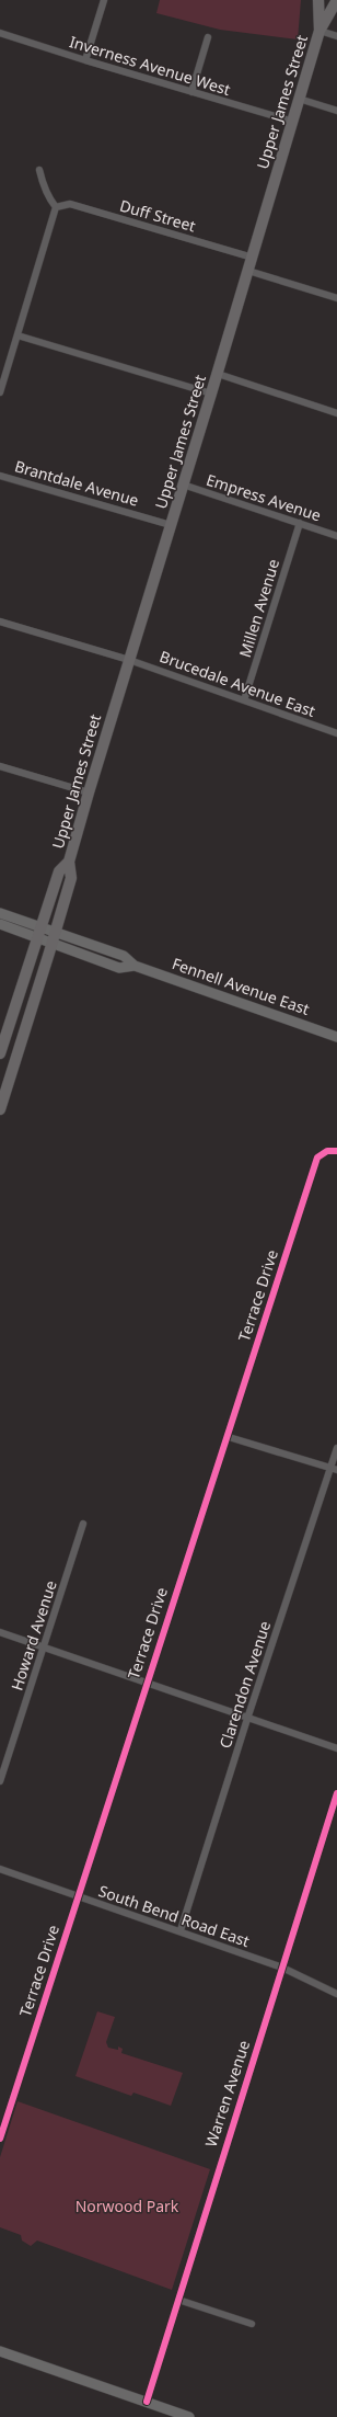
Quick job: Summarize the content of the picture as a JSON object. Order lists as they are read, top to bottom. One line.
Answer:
{"streets":{"main road":["Upper James Street","Fennell Avenue East"],"street":["Inverness Avenue West","Duff Street","Brantdale Avenue","Empress Avenue","Millen Avenue","Brucedale Avenue East","Terrace Drive","Howard Avenue","Clarendon Avenue","South Bend Road East","Warren Avenue"]},"crossings":[["Inverness Avenue West","Upper James Street"],["Upper James Street","Duff Street"],["Upper James Street","Brantdale Avenue"],["Upper James Street","Empress Avenue"],["Upper James Street","Brucedale Avenue East"],["Upper James Street","Fennell Avenue East"],["Empress Avenue","Millen Avenue"],["Millen Avenue","Brucedale Avenue East"],["Terrace Drive","South Bend Road East"],["Clarendon Avenue","South Bend Road East"],["South Bend Road East","Warren Avenue"]],"parks":["Norwood Park"]}
